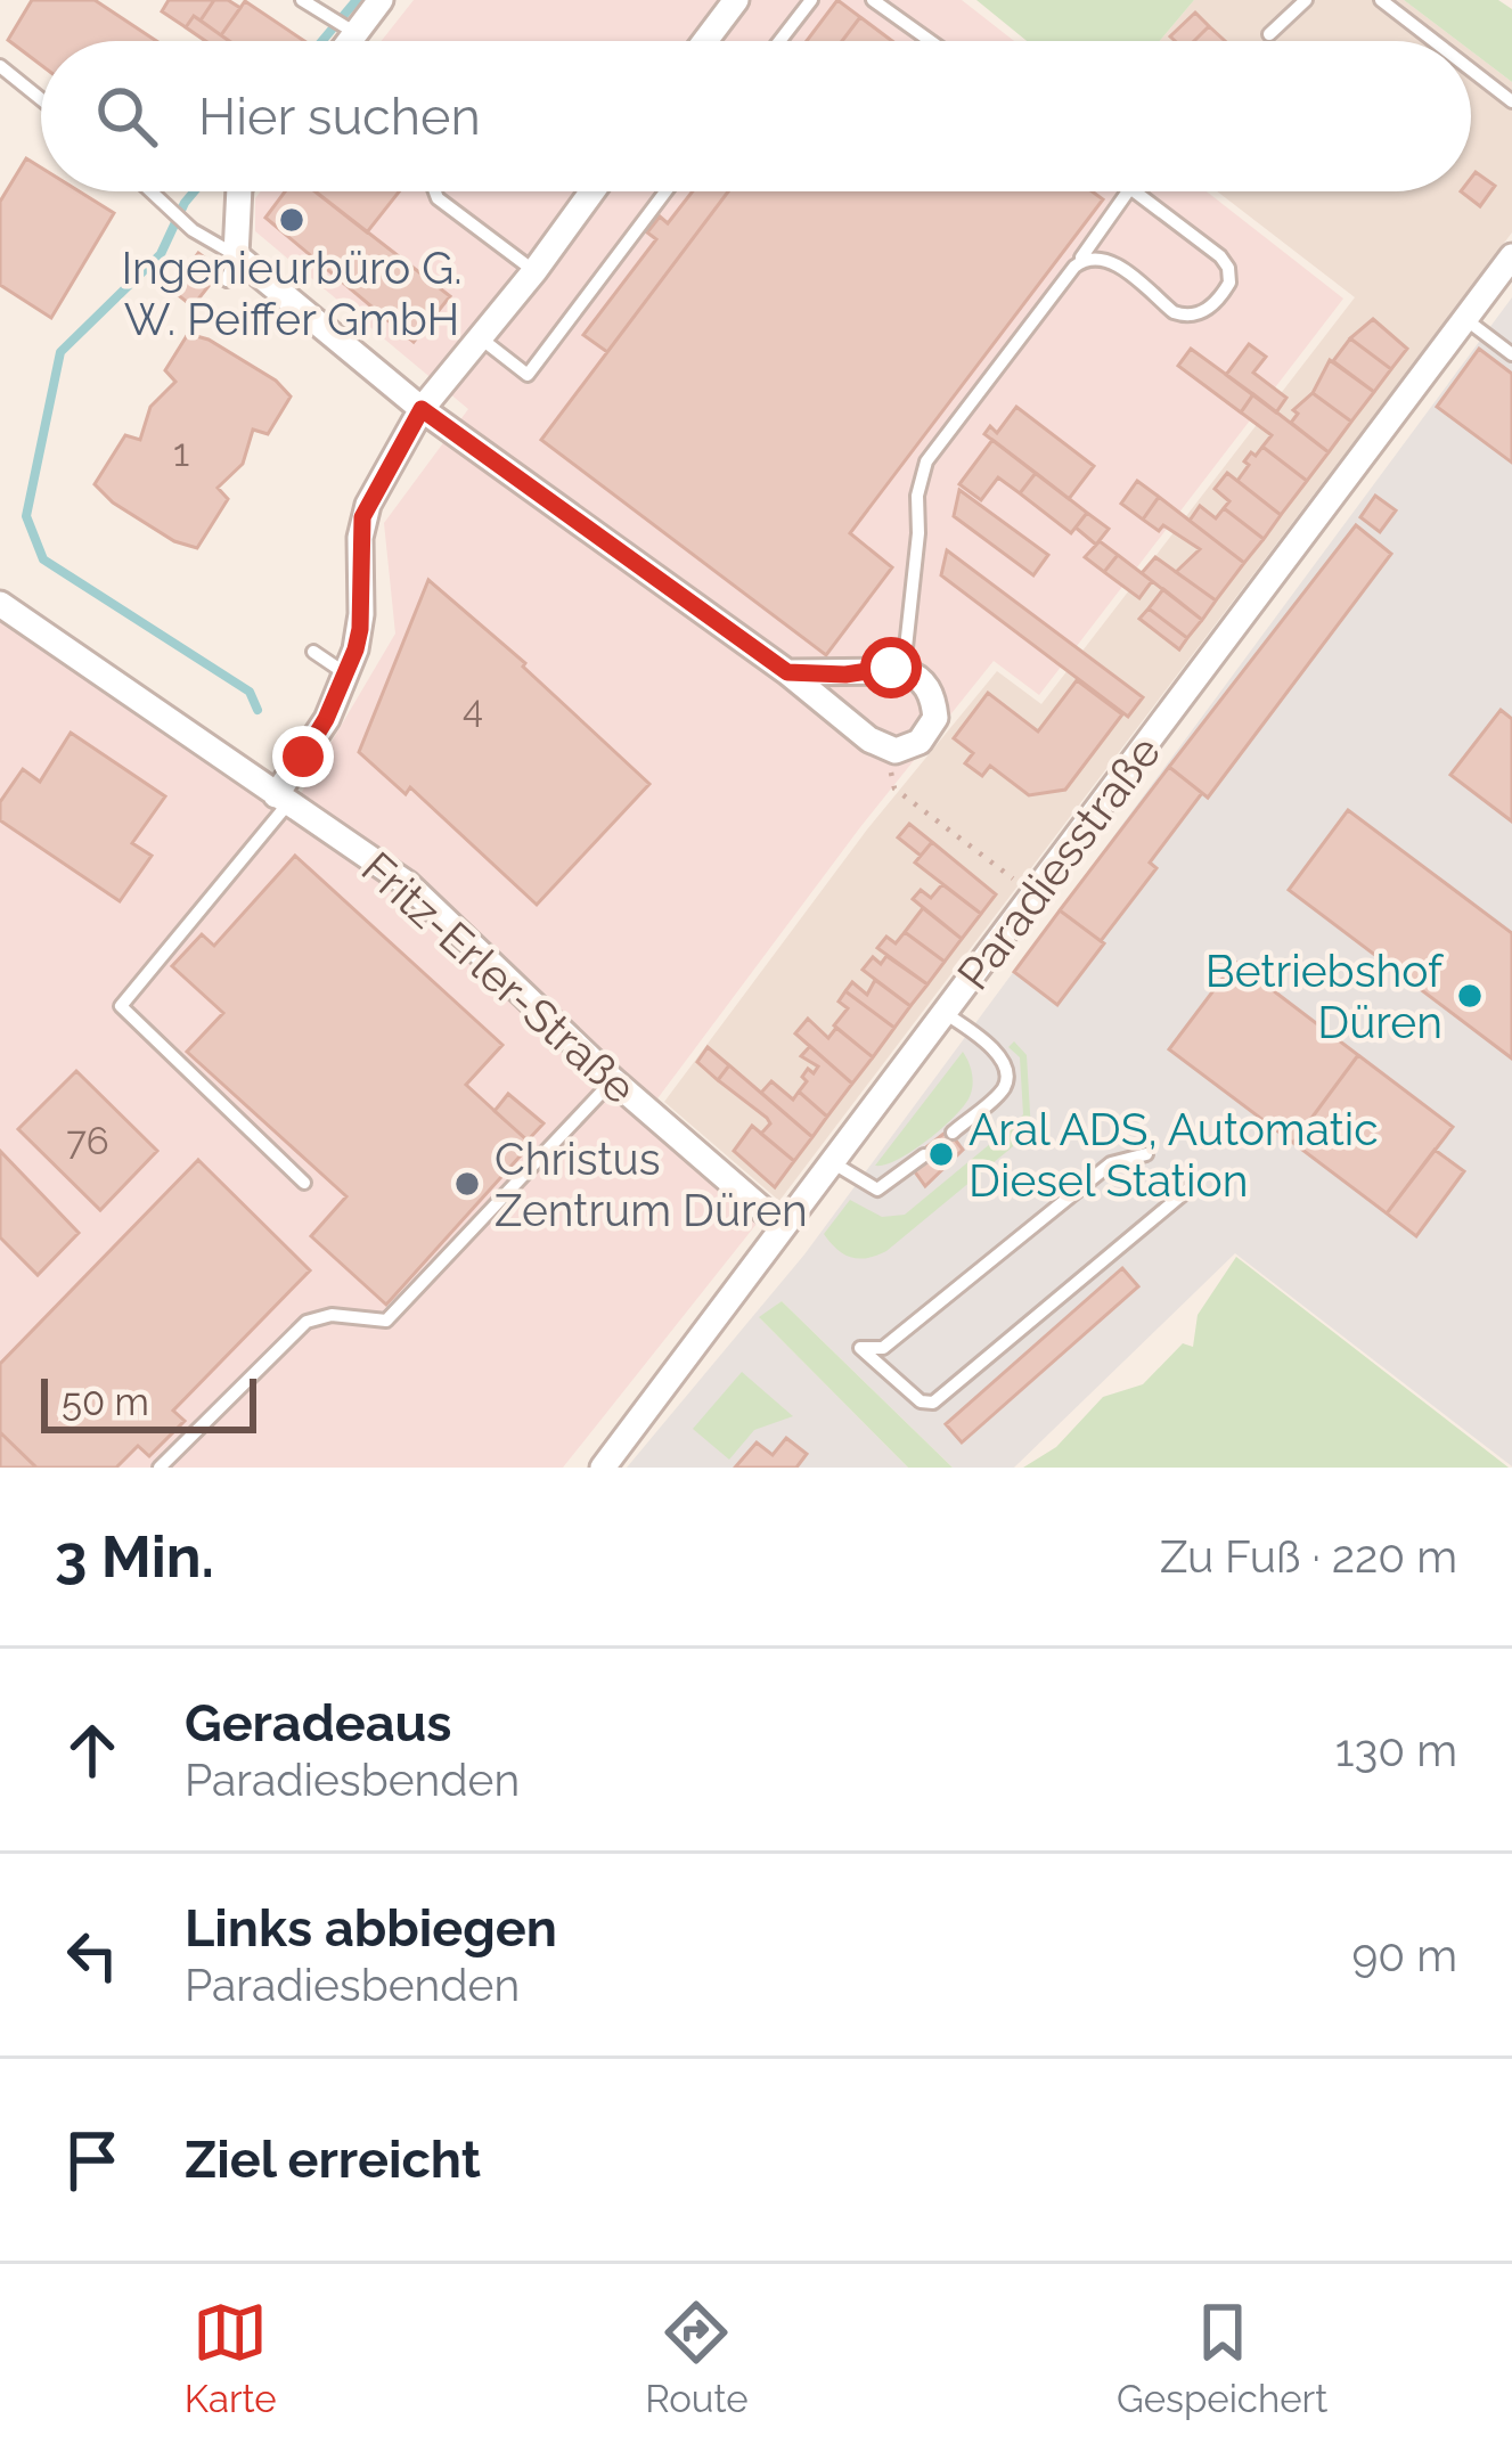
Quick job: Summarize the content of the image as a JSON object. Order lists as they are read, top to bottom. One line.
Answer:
{"streets":{"street":["Paradiesstraße","Fritz-Erler-Straße"]},"crossings":[["Paradiesstraße","Fritz-Erler-Straße"]],"places":["Ingenieurbüro G. W. Peiffer GmbH","Betriebshof Düren","Aral ADS, Automatic Diesel Station","Christus Zentrum Düren"],"house_numbers":["1","4","76"],"scale_bar":"50 m","page":{"search":"Hier suchen","scale":"50 m","heading":["3 Min.","Zu Fuß · 220 m"],"list":[["Geradeaus","Paradiesbenden","130 m"],["Links abbiegen","Paradiesbenden","90 m"],"Ziel erreicht"],"nav":["Karte","Route","Gespeichert"]}}
